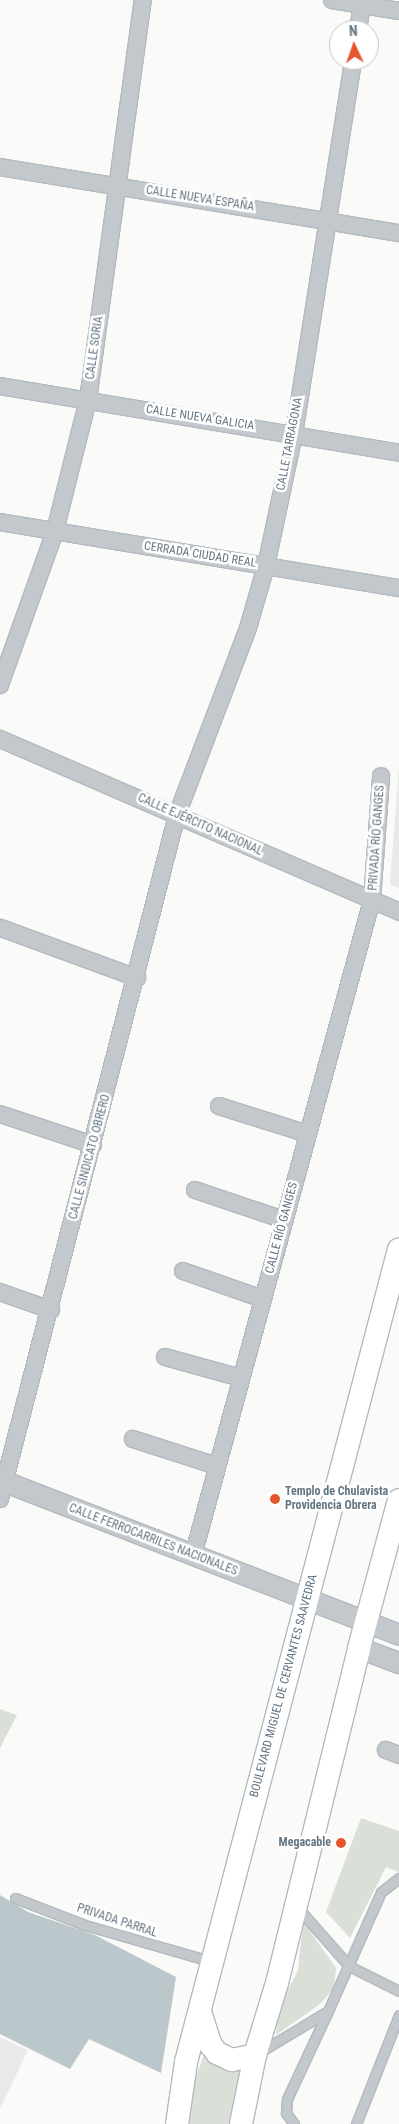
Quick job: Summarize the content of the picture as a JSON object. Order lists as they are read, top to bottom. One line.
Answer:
{"streets":{"main road":["BOULEVARD MIGUEL DE CERVANTES SAAVEDRA"],"street":["CALLE NUEVA ESPAÑA","CALLE SORIA","CALLE NUEVA GALICIA","CALLE TARRAGONA","CERRADA CIUDAD REAL","CALLE EJÉRCITO NACIONAL","PRIVADA RÍO GANGES","CALLE SINDICATO OBRERO","CALLE RÍO GANGES","CALLE FERROCARRILES NACIONALES"],"lane":["PRIVADA PARRAL"]},"crossings":[["CALLE NUEVA ESPAÑA","CALLE SORIA"],["CALLE NUEVA ESPAÑA","CALLE TARRAGONA"],["CALLE SORIA","CALLE NUEVA GALICIA"],["CALLE SORIA","CERRADA CIUDAD REAL"],["CALLE NUEVA GALICIA","CALLE TARRAGONA"],["CALLE TARRAGONA","CERRADA CIUDAD REAL"],["CALLE TARRAGONA","CALLE EJÉRCITO NACIONAL"],["CALLE TARRAGONA","CALLE SINDICATO OBRERO"],["CALLE EJÉRCITO NACIONAL","PRIVADA RÍO GANGES"],["CALLE EJÉRCITO NACIONAL","CALLE SINDICATO OBRERO"],["CALLE EJÉRCITO NACIONAL","CALLE RÍO GANGES"],["PRIVADA RÍO GANGES","CALLE RÍO GANGES"],["CALLE SINDICATO OBRERO","CALLE FERROCARRILES NACIONALES"],["CALLE RÍO GANGES","CALLE FERROCARRILES NACIONALES"],["CALLE FERROCARRILES NACIONALES","BOULEVARD MIGUEL DE CERVANTES SAAVEDRA"],["BOULEVARD MIGUEL DE CERVANTES SAAVEDRA","PRIVADA PARRAL"]],"places":["Templo de Chulavista Providencia Obrera","Megacable"],"north":"top"}
